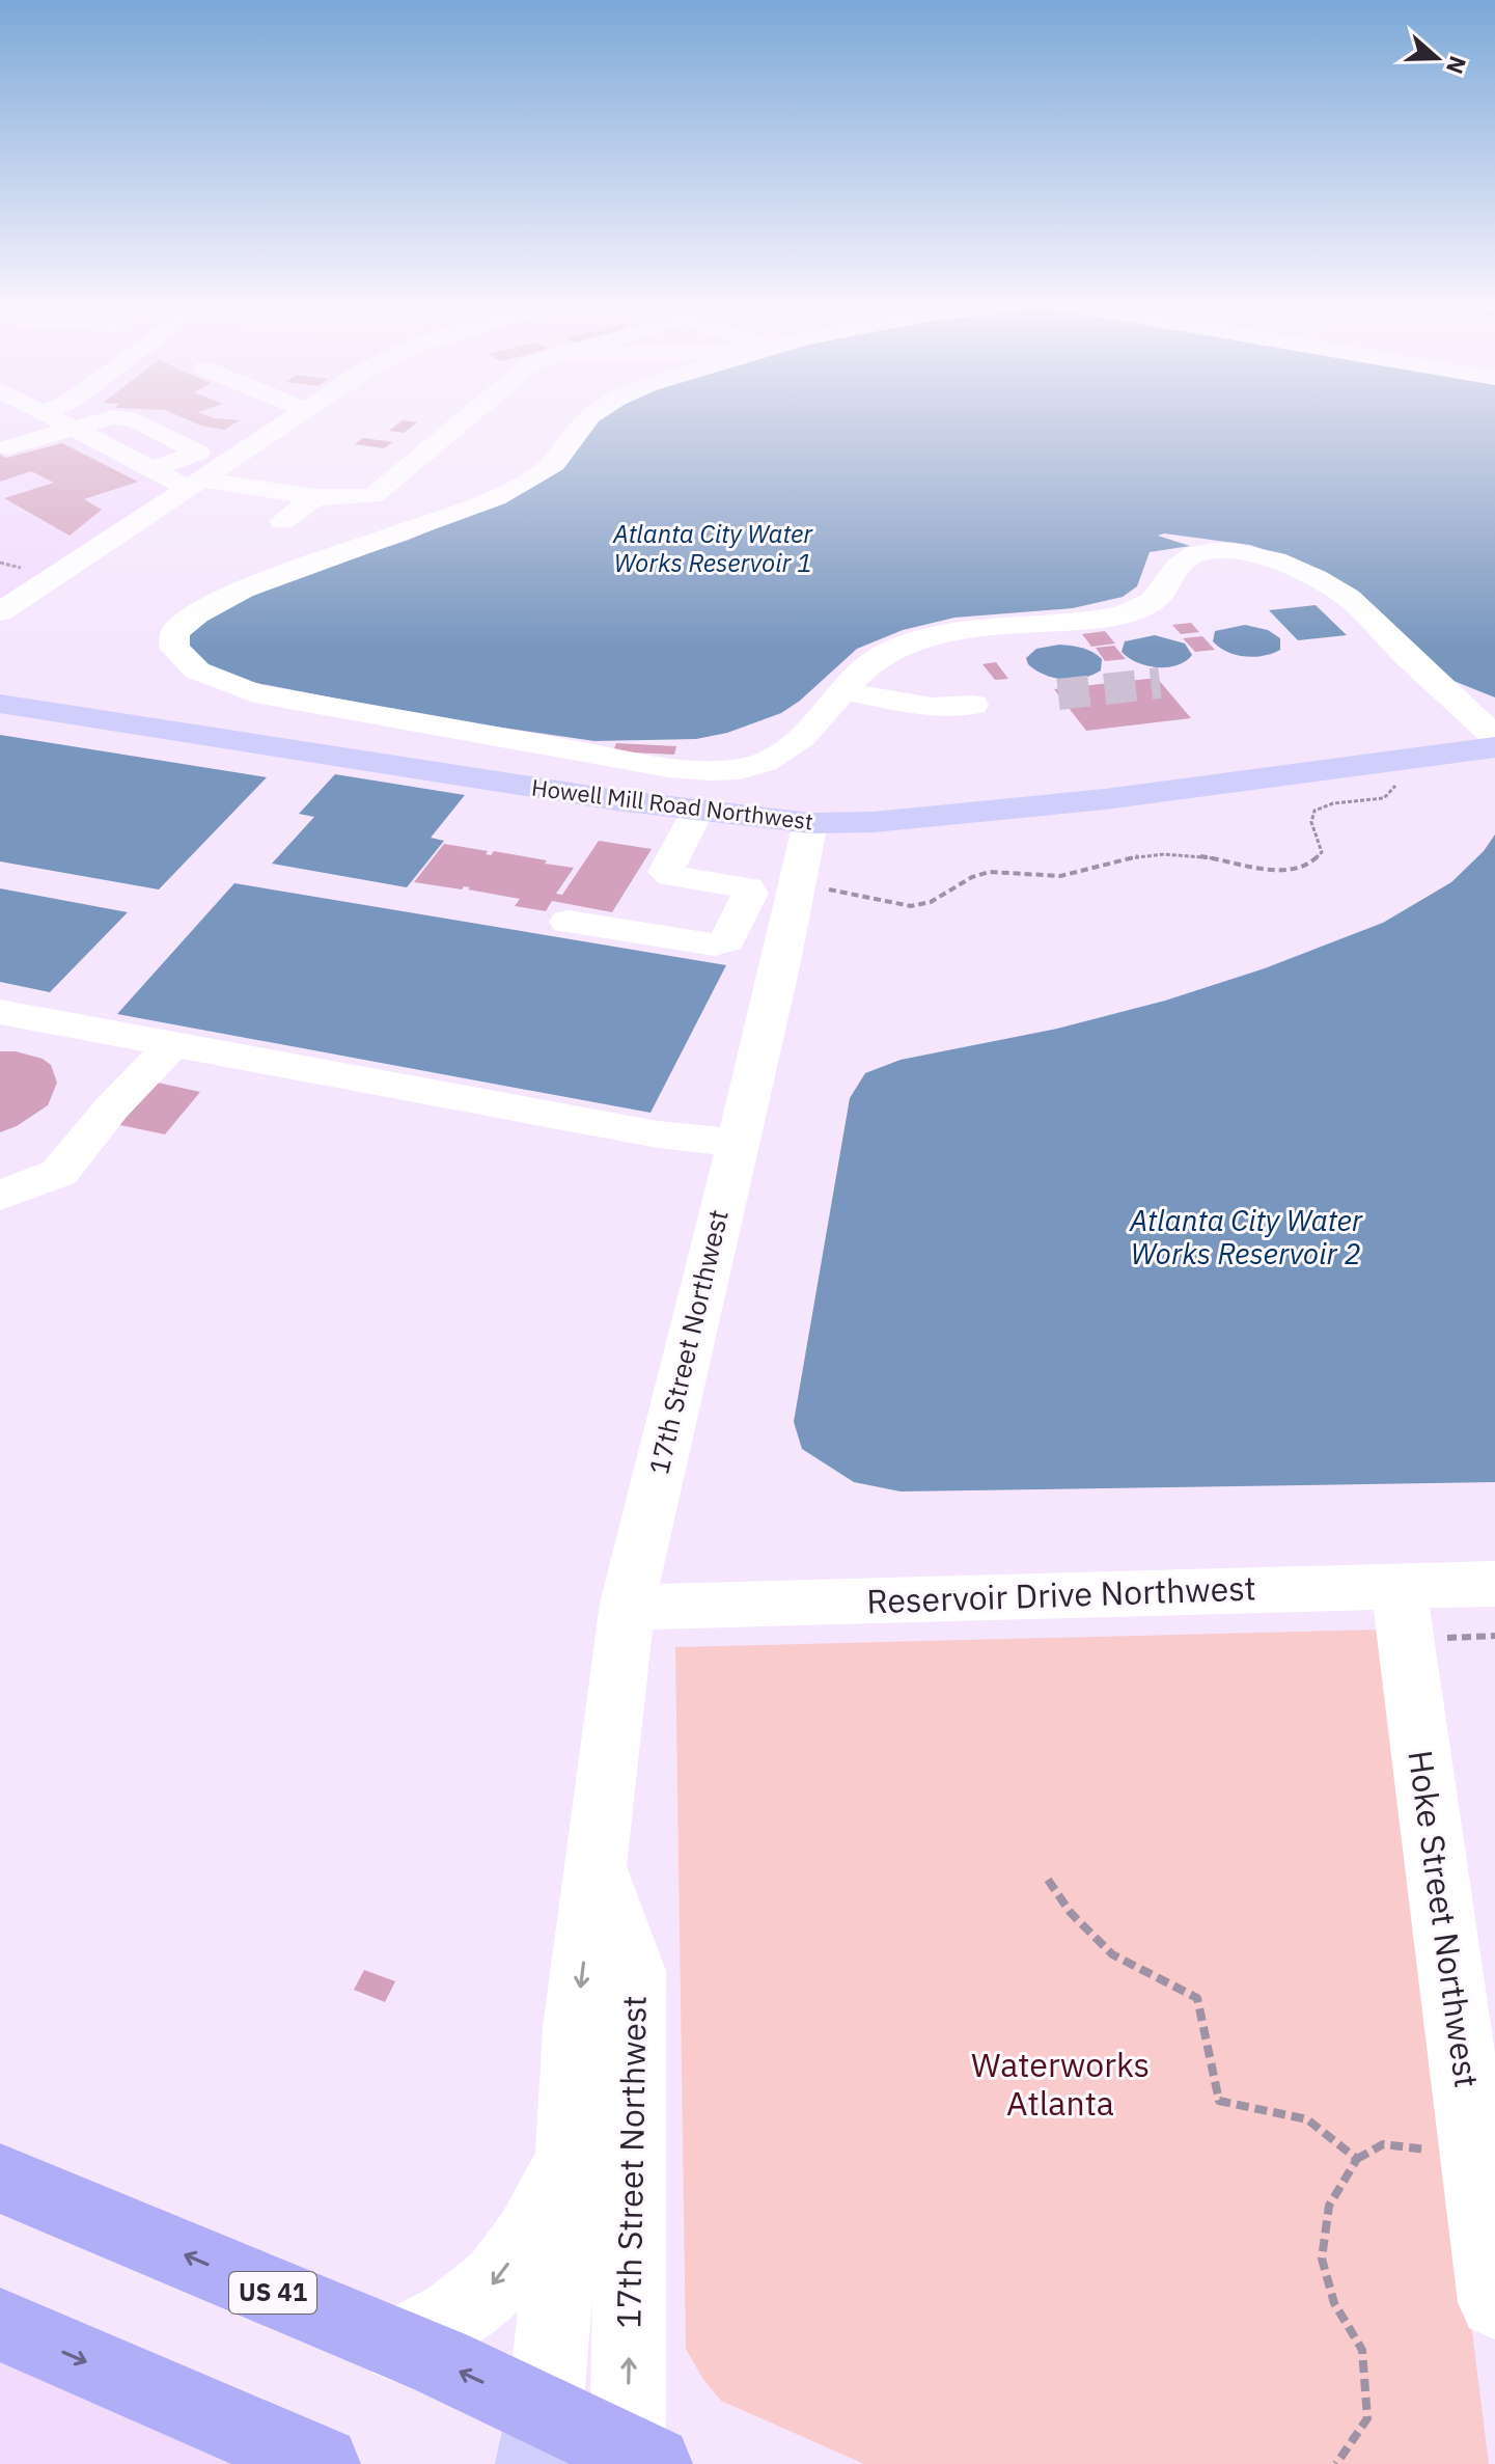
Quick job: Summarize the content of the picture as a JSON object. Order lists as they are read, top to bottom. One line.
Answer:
{"streets":{"highway":["US 41"],"main road":["Howell Mill Road Northwest"],"street":["17th Street Northwest","Reservoir Drive Northwest","Hoke Street Northwest"]},"crossings":[["Howell Mill Road Northwest","17th Street Northwest"],["17th Street Northwest","Reservoir Drive Northwest"],["17th Street Northwest","US 41"],["Reservoir Drive Northwest","Hoke Street Northwest"]],"water":["Atlanta City Water Works Reservoir 1","Atlanta City Water Works Reservoir 2"],"parks":["Waterworks Atlanta"],"north":"right"}
